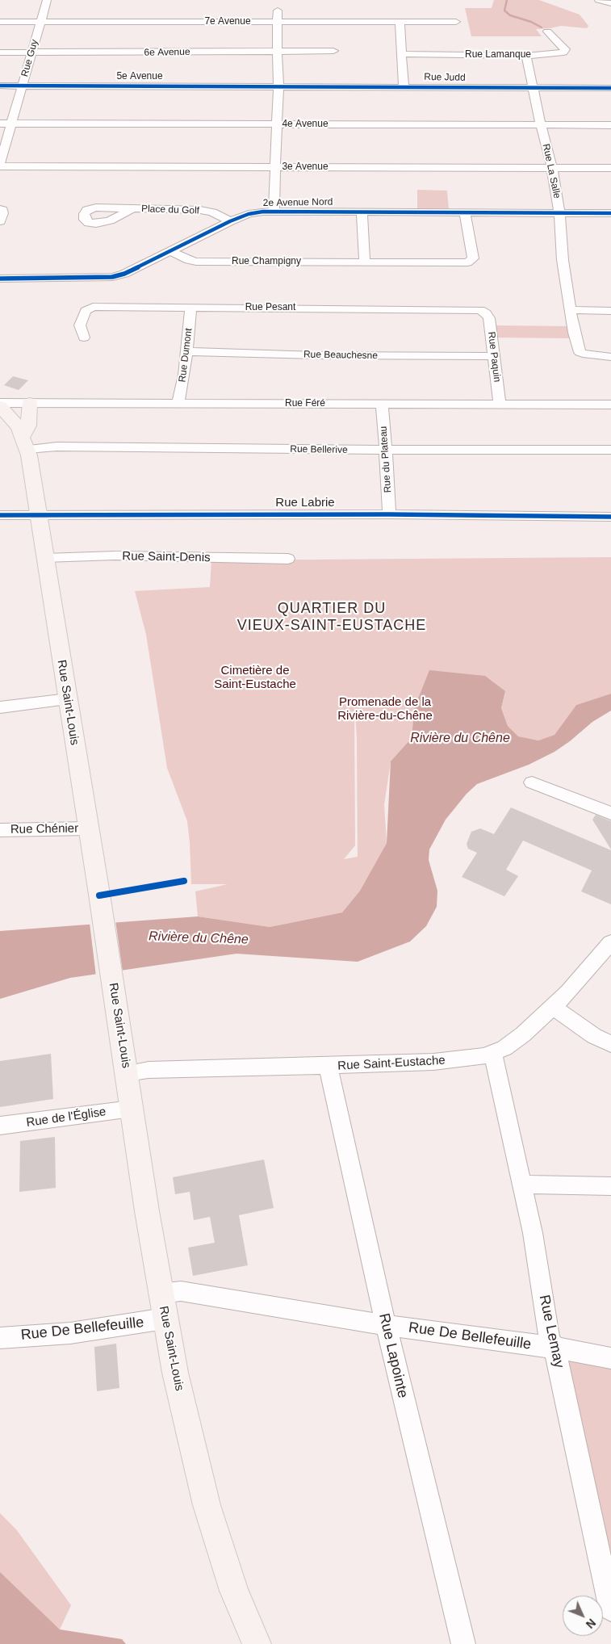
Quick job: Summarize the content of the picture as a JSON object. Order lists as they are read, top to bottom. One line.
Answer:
{"streets":{"main road":["Rue Saint-Louis"],"street":["7e Avenue","6e Avenue","Rue Lamanque","Rue Guy","5e Avenue","Rue Judd","4e Avenue","3e Avenue","Rue La Salle","2e Avenue Nord","Place du Golf","Rue Champigny","Rue Pesant","Rue Dumont","Rue Beauchesne","Rue Paquin","Rue Féré","Rue Bellerive","Rue du Plateau","Rue Labrie","Rue Saint-Denis","Rue Chénier","Rue Saint-Eustache","Rue de l'Église","Rue De Bellefeuille","Rue Lemay","Rue Lapointe"]},"crossings":[["7e Avenue","Rue Guy"],["6e Avenue","Rue Guy"],["Rue Lamanque","Rue La Salle"],["Rue Guy","5e Avenue"],["Rue Guy","4e Avenue"],["Rue Guy","3e Avenue"],["5e Avenue","Rue Judd"],["Rue Judd","Rue La Salle"],["4e Avenue","Rue La Salle"],["3e Avenue","Rue La Salle"],["Rue La Salle","2e Avenue Nord"],["2e Avenue Nord","Place du Golf"],["2e Avenue Nord","Rue Champigny"],["Rue Pesant","Rue Dumont"],["Rue Pesant","Rue Paquin"],["Rue Dumont","Rue Beauchesne"],["Rue Dumont","Rue Féré"],["Rue Beauchesne","Rue Paquin"],["Rue Paquin","Rue Féré"],["Rue Féré","Rue du Plateau"],["Rue Bellerive","Rue du Plateau"],["Rue Bellerive","Rue Saint-Louis"],["Rue du Plateau","Rue Labrie"],["Rue Labrie","Rue Saint-Louis"],["Rue Saint-Denis","Rue Saint-Louis"],["Rue Saint-Louis","Rue Chénier"],["Rue Saint-Louis","Rue Saint-Eustache"],["Rue Saint-Louis","Rue de l'Église"],["Rue Saint-Louis","Rue De Bellefeuille"],["Rue Saint-Eustache","Rue Lemay"],["Rue Saint-Eustache","Rue Lapointe"],["Rue De Bellefeuille","Rue Lemay"],["Rue De Bellefeuille","Rue Lapointe"]],"districts":["QUARTIER DU VIEUX-SAINT-EUSTACHE"],"water":["Rivière du Chêne"],"parks":["Cimetière de Saint-Eustache","Promenade de la Rivière-du-Chêne"],"north":"bottom right"}
